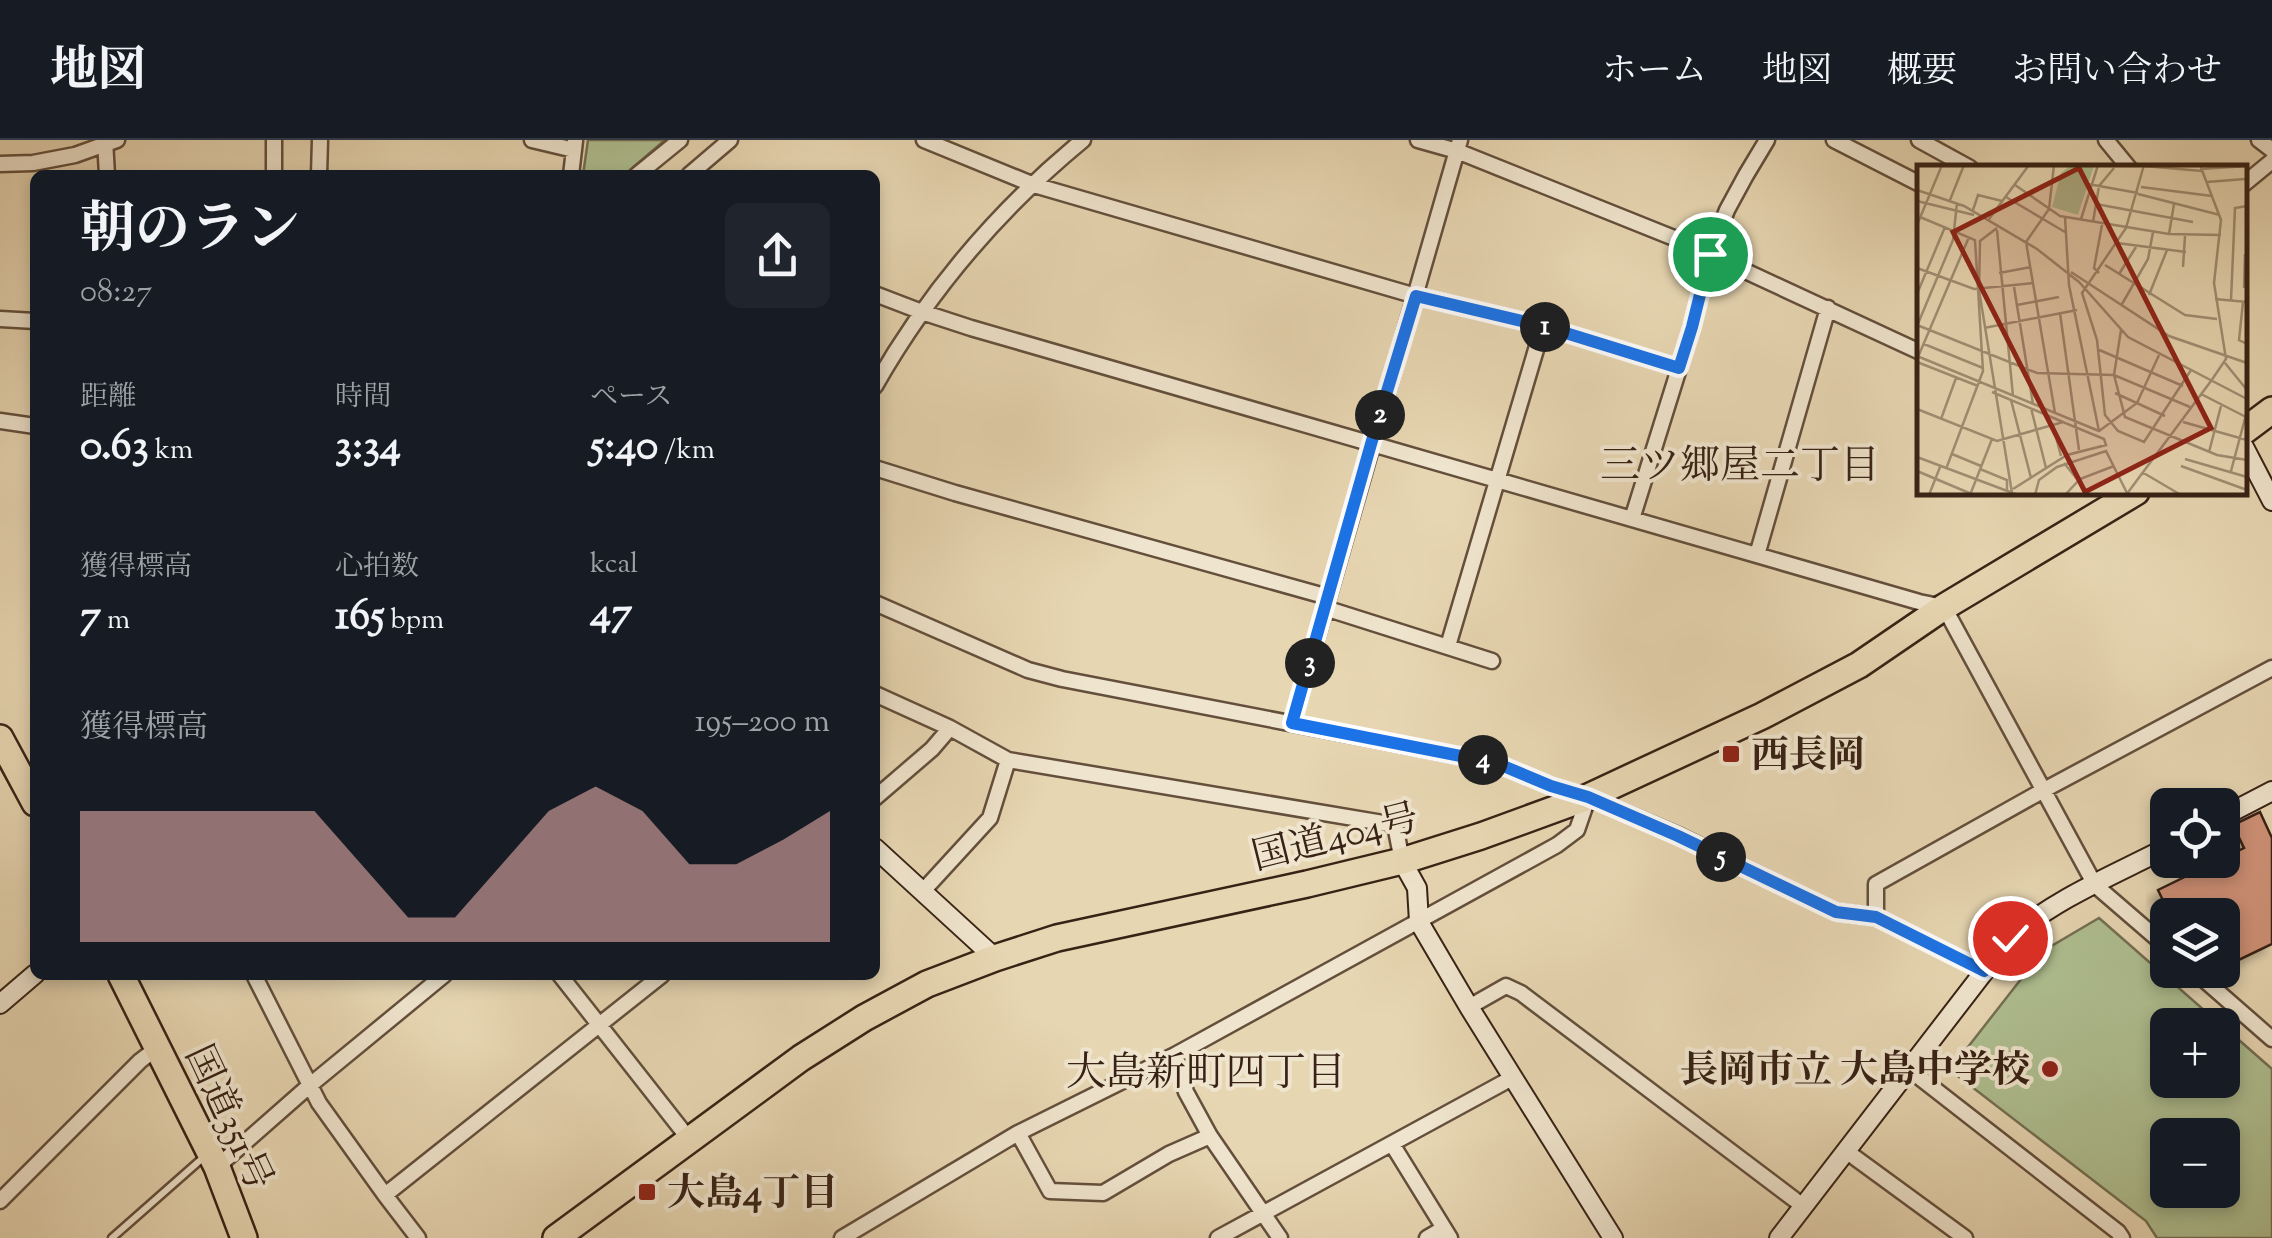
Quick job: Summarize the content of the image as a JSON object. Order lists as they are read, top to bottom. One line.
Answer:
{"streets":{"highway":["国道404号","国道351号"]},"districts":["三ツ郷屋二丁目","大島新町四丁目"],"places":{"transit":["西長岡","大島4丁目"],"other":["長岡市立 大島中学校"]},"page":{"header":"地図","nav":["ホーム","地図","概要","お問い合わせ"],"heading":["朝のラン","08:27"],"pins":["1","2","3","4","5"],"stats":[["距離","0.63 km"],["時間","3:34"],["ペース","5:40 /km"],["獲得標高","7 m"],["心拍数","165 bpm"],["kcal","47"]],"chart":["獲得標高","195–200 m"],"map_buttons":["+","−"]}}
